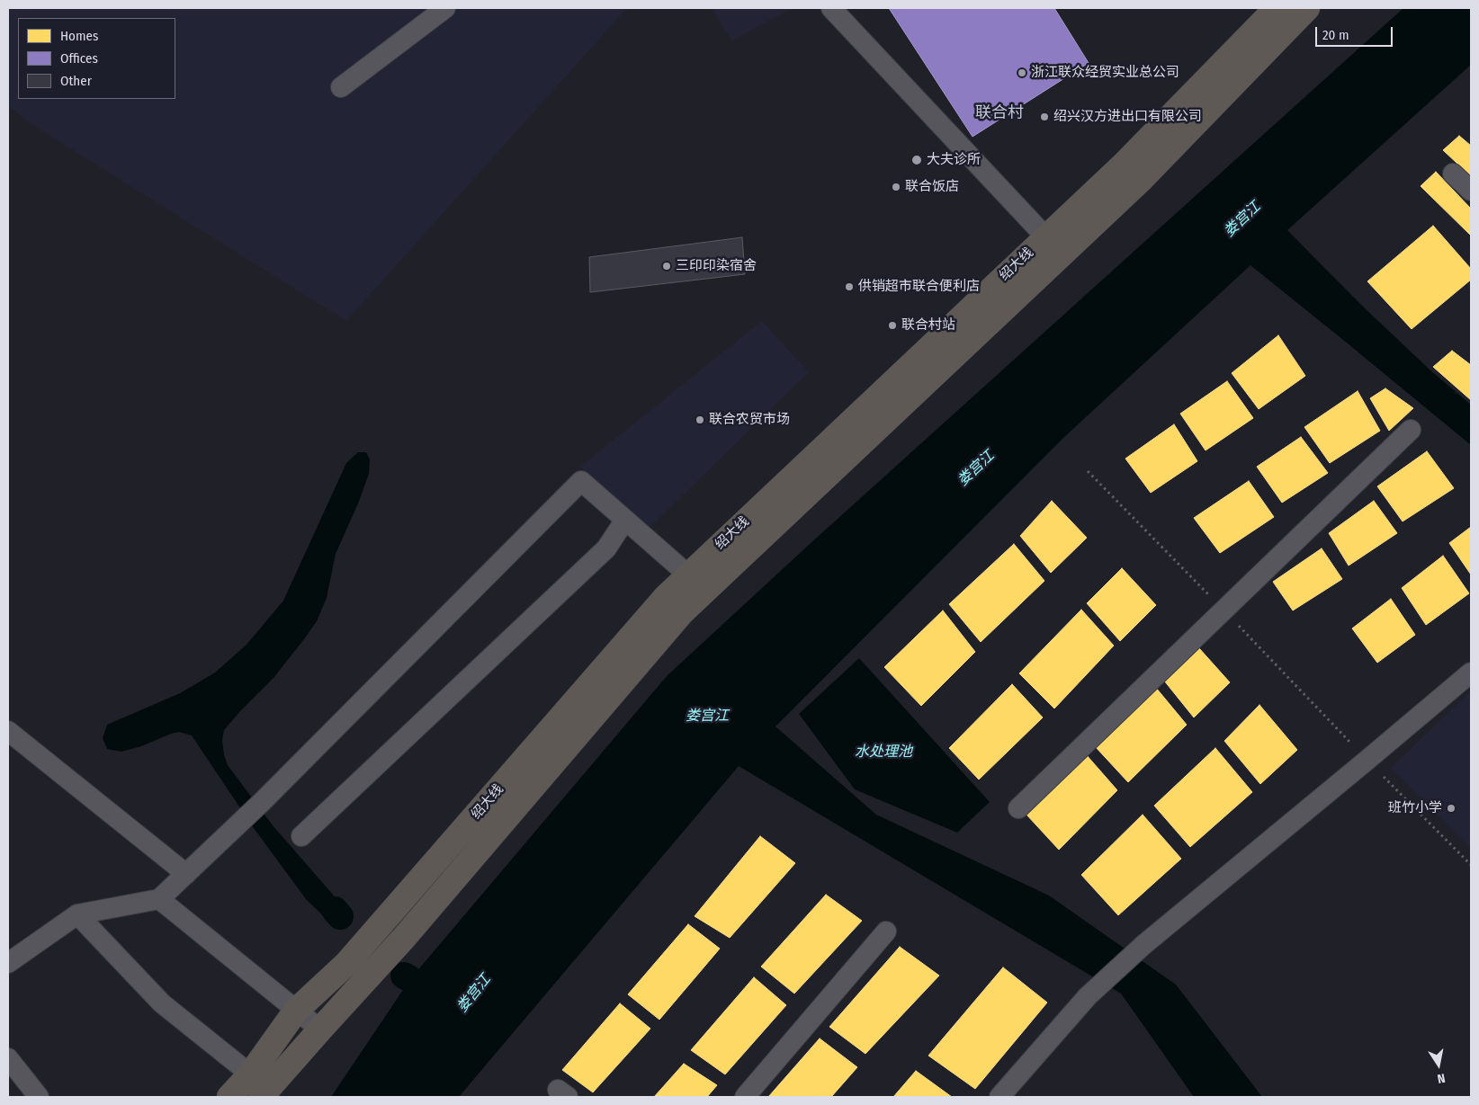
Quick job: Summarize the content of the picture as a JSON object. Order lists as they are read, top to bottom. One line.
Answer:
{"streets":{"main road":["绍大线"]},"districts":["联合村"],"water":["娄宫江","水处理池"],"places":["浙江联众经贸实业总公司","绍兴汉方进出口有限公司","大夫诊所","联合饭店","三印印染宿舍","供销超市联合便利店","联合村站","联合农贸市场","班竹小学"],"legend":["Homes","Offices","Other"],"scale_bar":"20 m","north":"bottom"}
